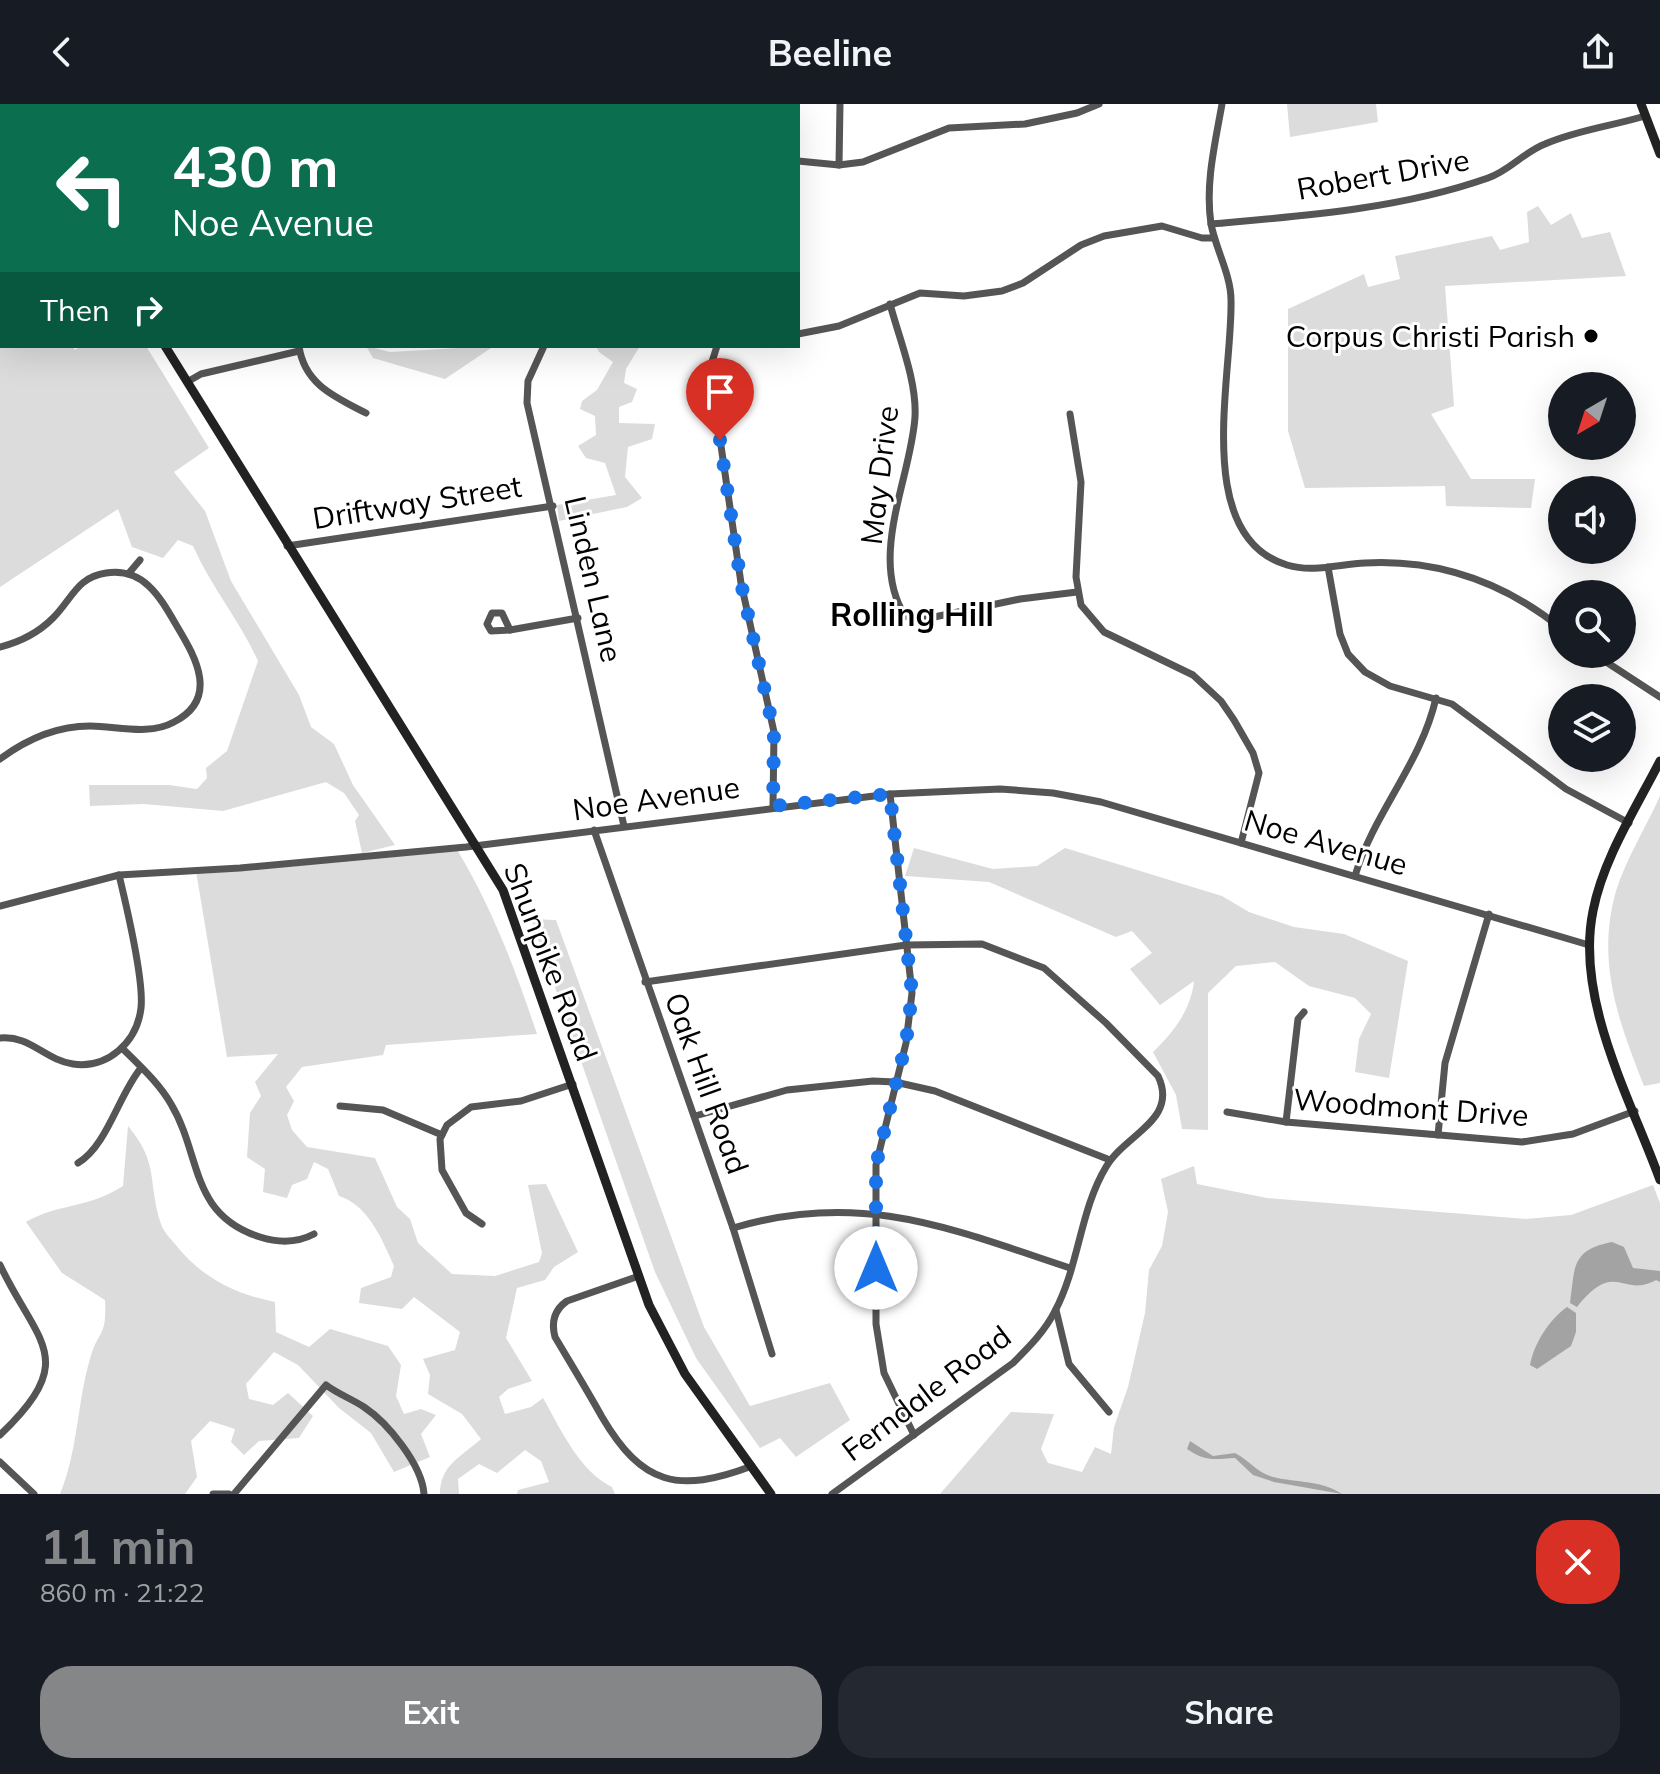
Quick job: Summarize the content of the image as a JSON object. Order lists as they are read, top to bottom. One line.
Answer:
{"streets":{"main road":["Shunpike Road"],"street":["Robert Drive","May Drive","Driftway Street","Linden Lane","Noe Avenue","Oak Hill Road","Woodmont Drive","Ferndale Road"]},"crossings":[["Driftway Street","Linden Lane"],["Driftway Street","Shunpike Road"],["Linden Lane","Noe Avenue"],["Noe Avenue","Shunpike Road"],["Noe Avenue","Oak Hill Road"]],"districts":["Rolling Hill"],"places":["Corpus Christi Parish"],"north":"bottom left","page":{"header":"Beeline","turn":["430 m","Noe Avenue"],"then":"Then","heading":["11 min","860 m · 21:22"],"buttons":["Exit","Share"]}}
